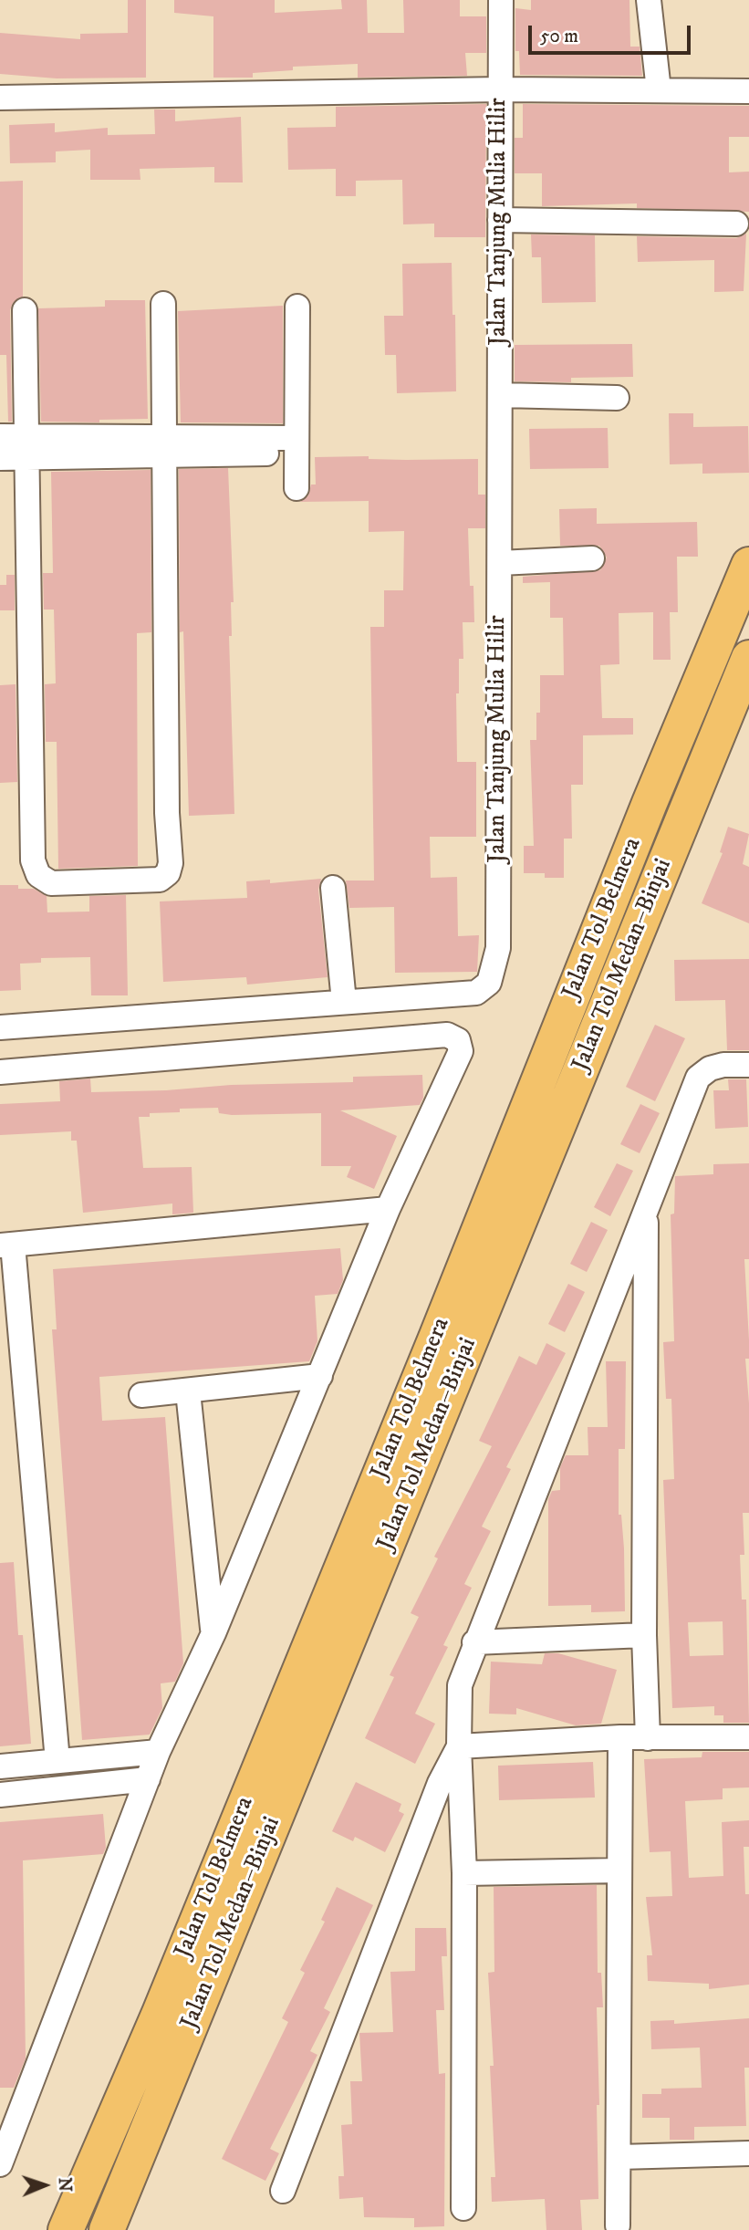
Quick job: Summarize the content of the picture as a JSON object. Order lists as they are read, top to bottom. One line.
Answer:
{"streets":{"highway":["Jalan Tol Belmera","Jalan Tol Medan–Binjai"],"street":["Jalan Tanjung Mulia Hilir"]},"scale_bar":"50 m","north":"right"}
